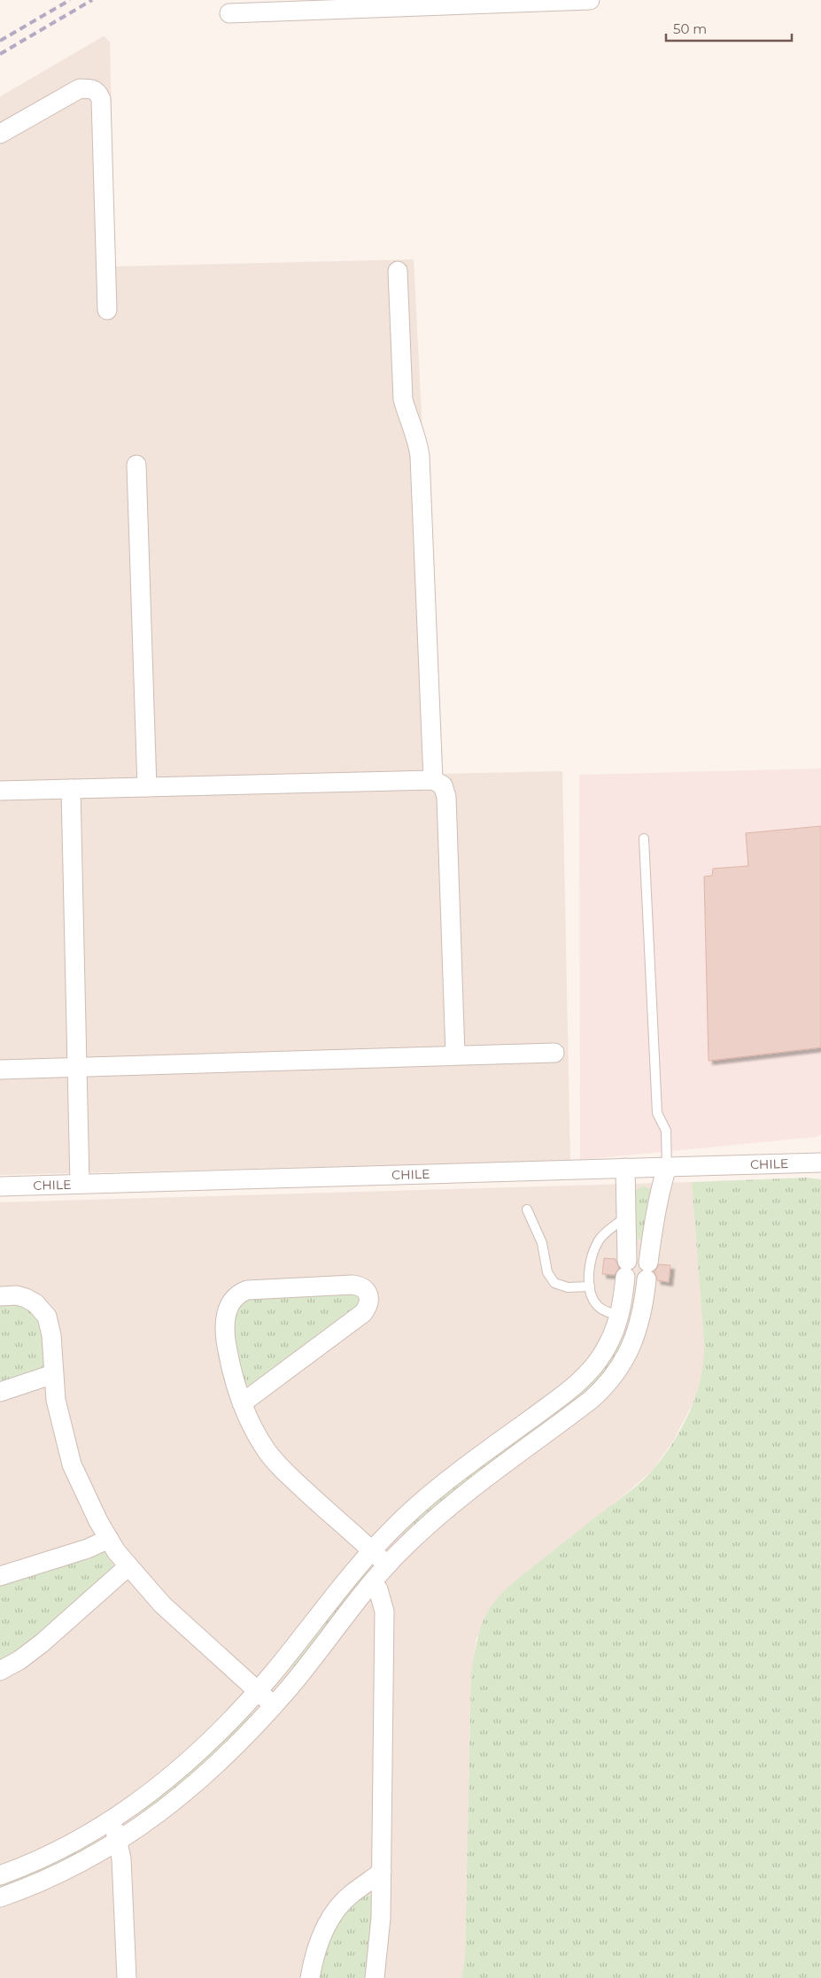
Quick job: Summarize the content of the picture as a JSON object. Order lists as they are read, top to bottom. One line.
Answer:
{"streets":{"street":["CHILE"]},"scale_bar":"50 m"}
